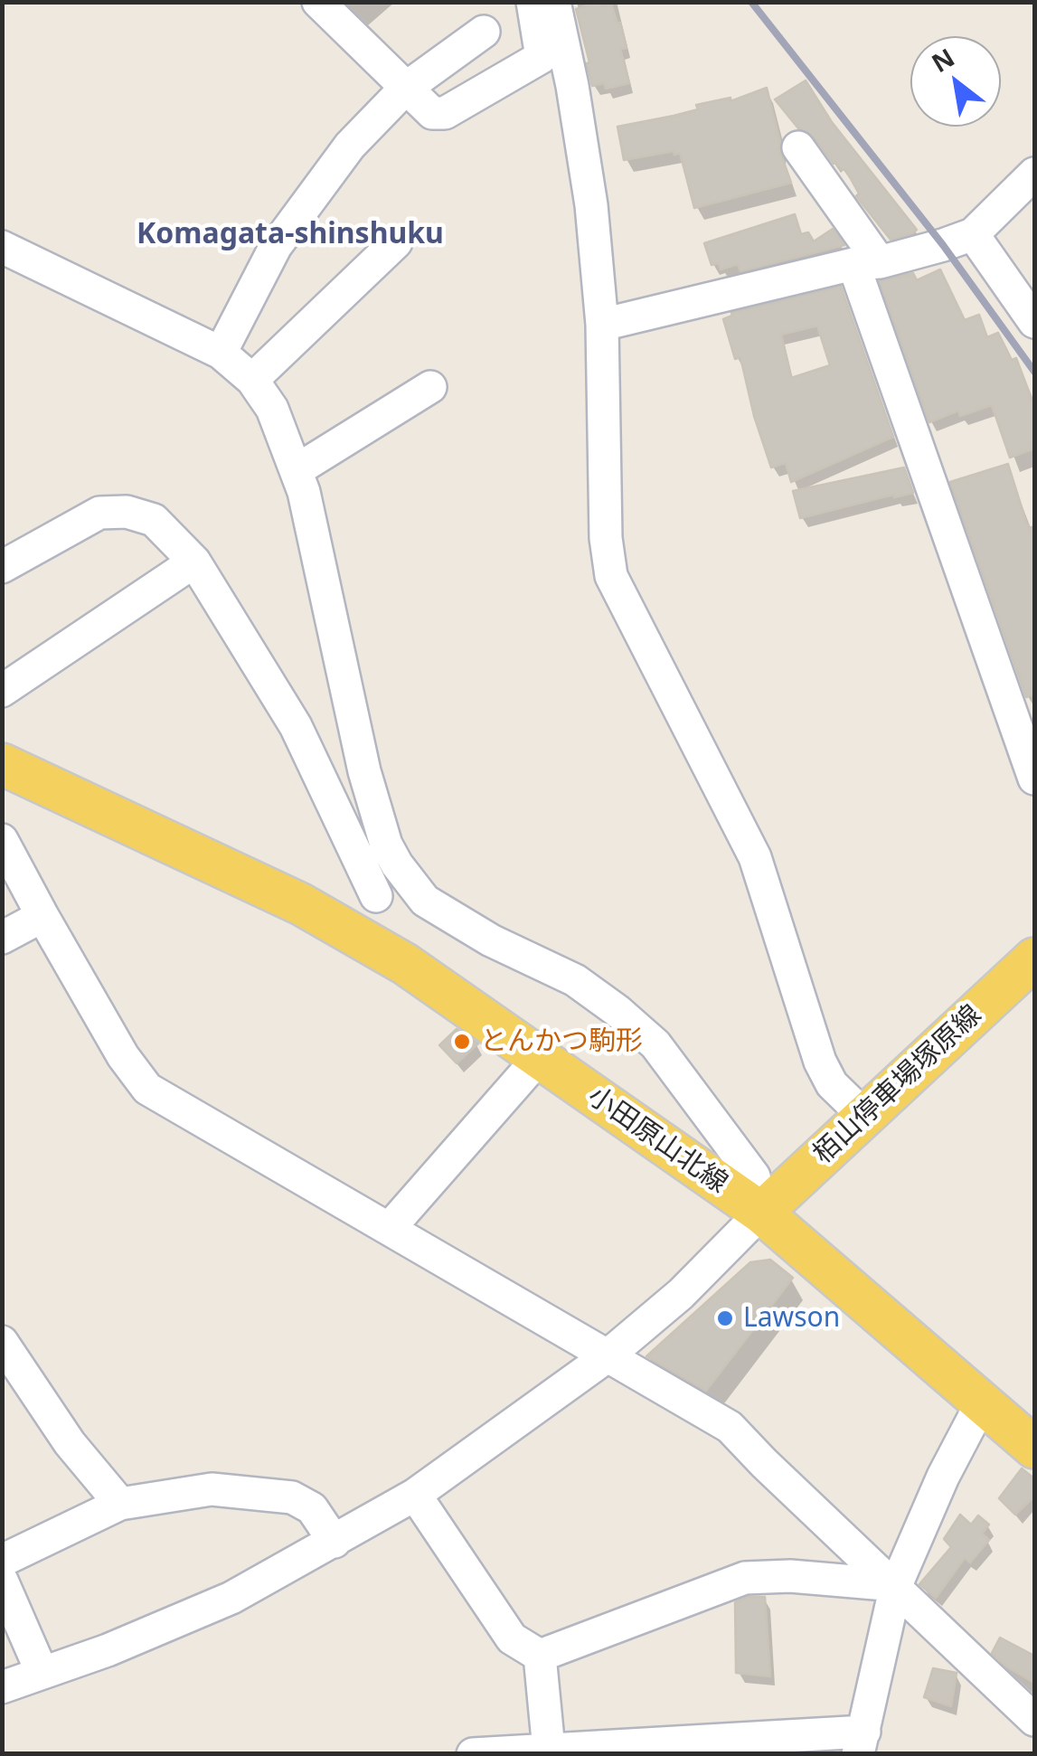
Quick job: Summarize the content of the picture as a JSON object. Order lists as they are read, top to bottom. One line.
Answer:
{"streets":{"main road":["栢山停車場塚原線","小田原山北線"]},"crossings":[["栢山停車場塚原線","小田原山北線"]],"districts":["Komagata-shinshuku"],"places":["とんかつ駒形","Lawson"],"north":"top left"}
